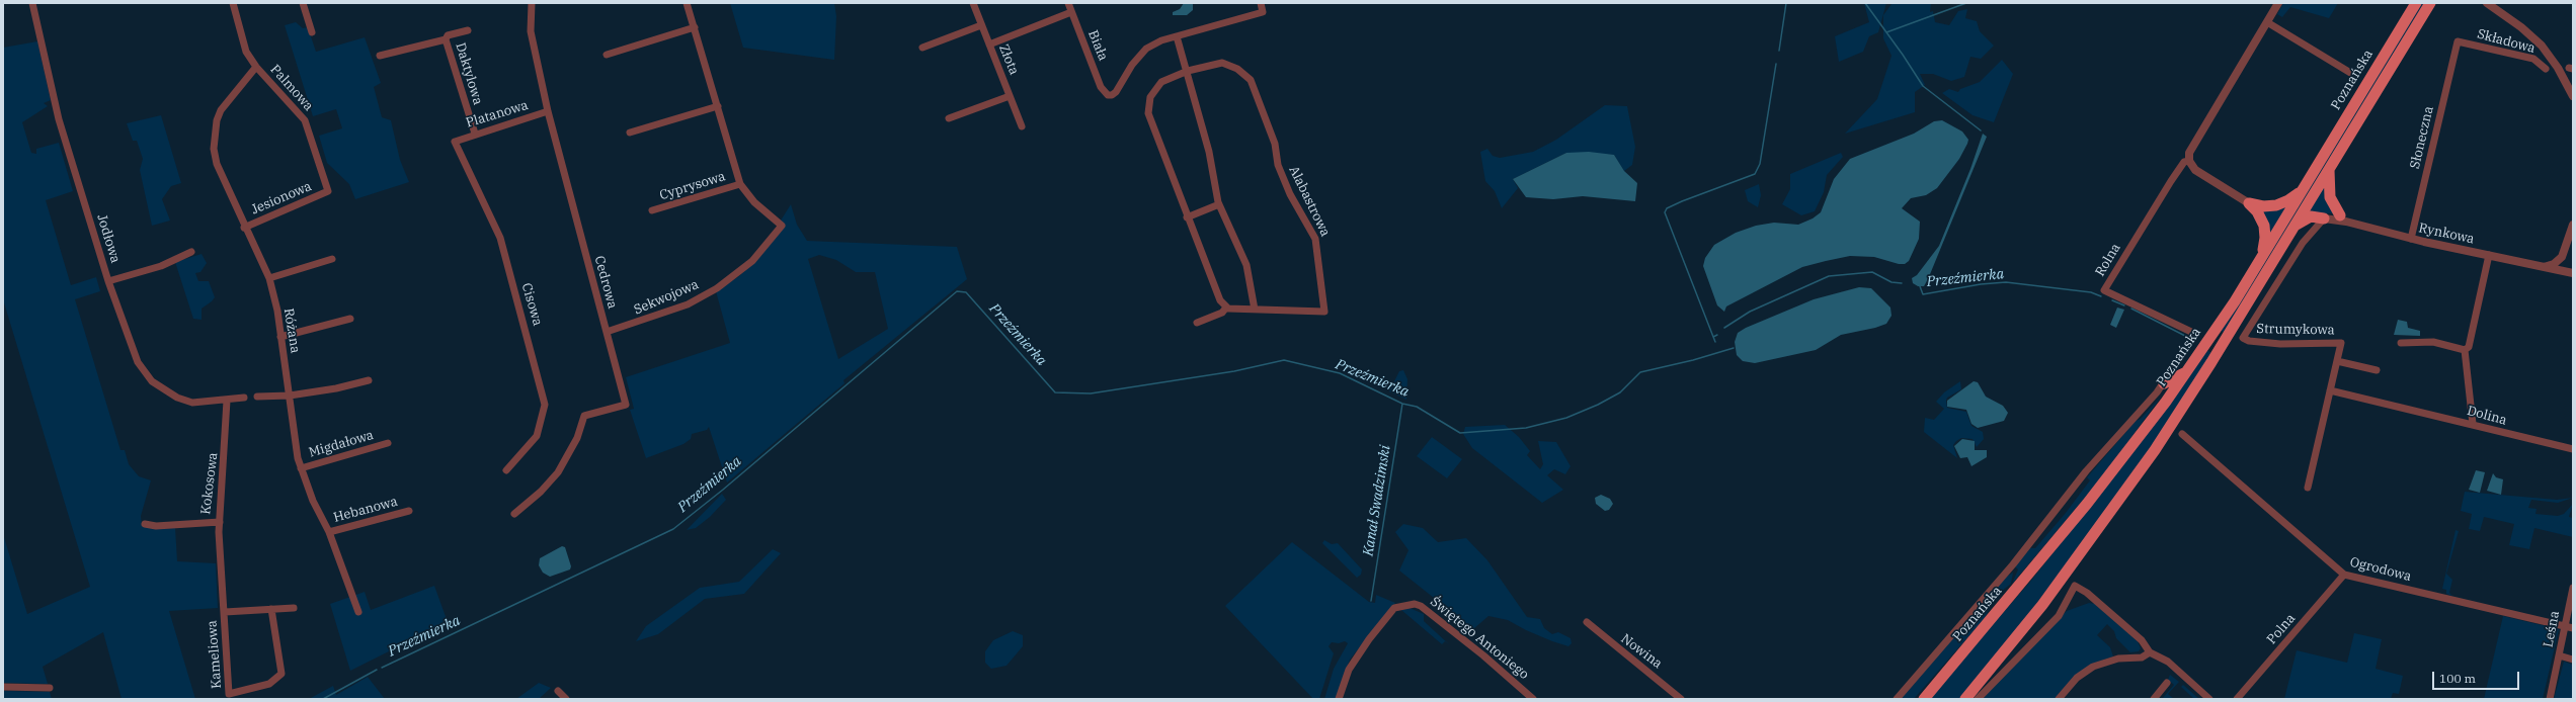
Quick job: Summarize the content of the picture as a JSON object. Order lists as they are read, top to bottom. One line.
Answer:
{"streets":{"main road":["Poznańska"],"street":["Składowa","Biała","Złota","Daktylowa","Palmowa","Platanowa","Słoneczna","Cyprysowa","Jesionowa","Alabastrowa","Rynkowa","Jodłowa","Rolna","Cedrowa","Sekwojowa","Cisowa","Strumykowa","Różana","Dolina","Migdałowa","Kokosowa","Hebanowa","Ogrodowa","Polna","Leśna","Świętego Antoniego","Nowina","Kameliowa"]},"crossings":[["Składowa","Słoneczna"],["Daktylowa","Platanowa"],["Poznańska","Rolna"],["Palmowa","Jesionowa"],["Palmowa","Różana"],["Platanowa","Cedrowa"],["Platanowa","Cisowa"],["Słoneczna","Rynkowa"],["Cyprysowa","Sekwojowa"],["Jesionowa","Różana"],["Rynkowa","Strumykowa"],["Jodłowa","Kokosowa"],["Cedrowa","Sekwojowa"],["Różana","Migdałowa"],["Różana","Hebanowa"],["Kokosowa","Kameliowa"],["Ogrodowa","Polna"],["Ogrodowa","Leśna"]],"water":["Przeźmierka","Kanał Swadzimski"],"scale_bar":"100 m"}
